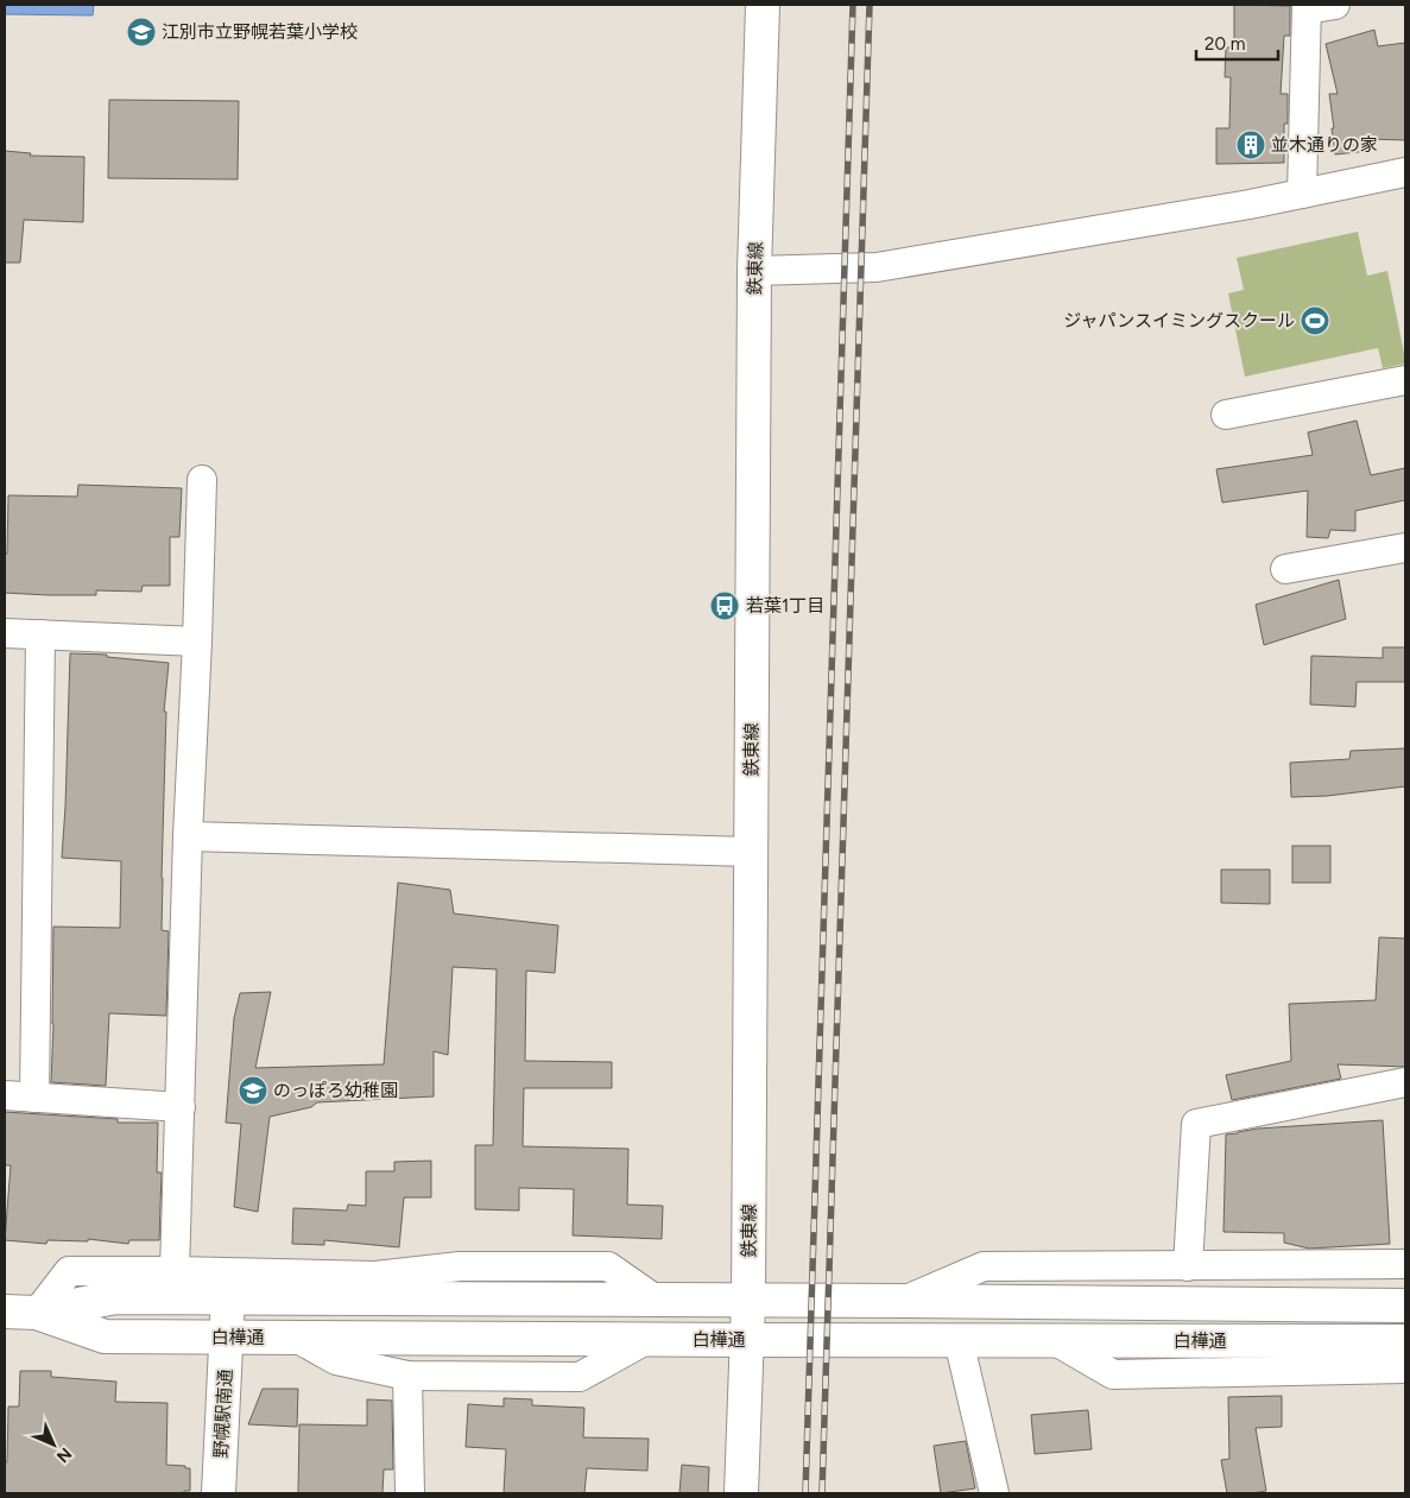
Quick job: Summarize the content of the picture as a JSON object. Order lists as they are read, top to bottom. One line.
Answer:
{"streets":{"main road":["鉄東線","白樺通","野幌駅南通"]},"crossings":[["鉄東線","白樺通"],["白樺通","野幌駅南通"]],"places":{"school or university":["江別市立野幌若葉小学校","のっぽろ幼稚園"],"building":["並木通りの家"],"sports":["ジャパンスイミングスクール"],"bus stop":["若葉1丁目"]},"scale_bar":"20 m","north":"bottom right"}
